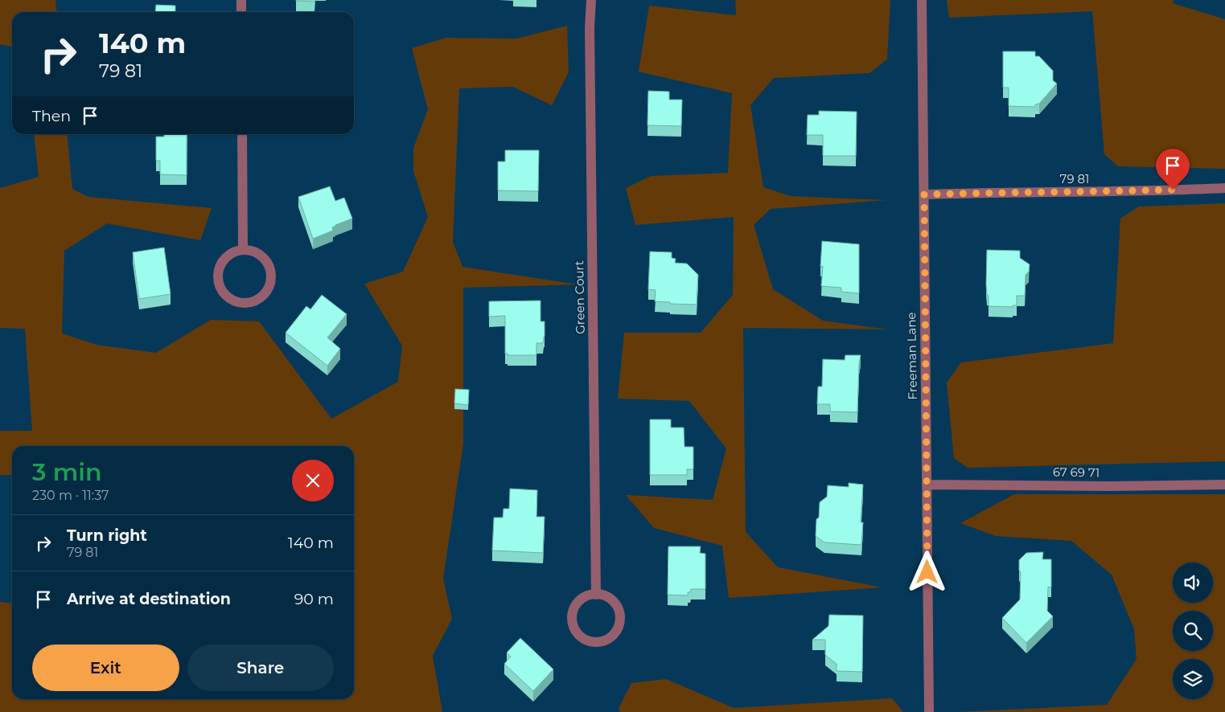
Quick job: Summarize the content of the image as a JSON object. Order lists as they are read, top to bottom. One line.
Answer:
{"streets":{"street":["79 81","Green Court","Freeman Lane","67 69 71"]},"crossings":[["79 81","Freeman Lane"],["Freeman Lane","67 69 71"]],"page":{"turn":["140 m","79 81"],"then":"Then","heading":["3 min","230 m · 11:37"],"list":[{"name":"Turn right","note":"79 81","value":"140 m"},{"name":"Arrive at destination","value":"90 m"}],"buttons":["Exit","Share"]}}
